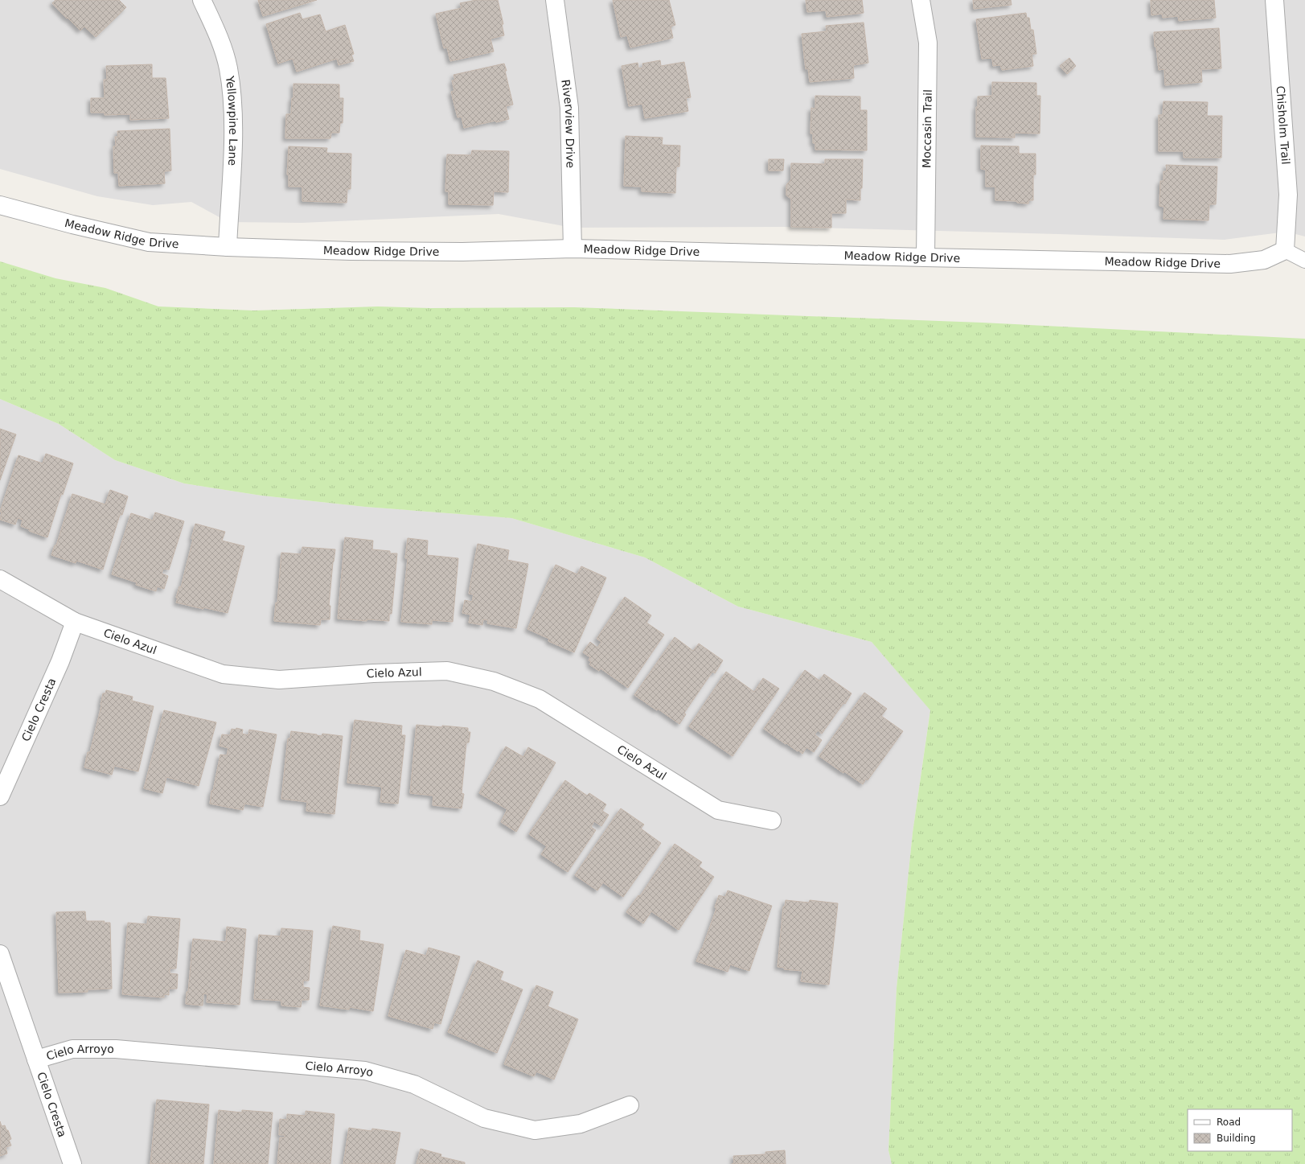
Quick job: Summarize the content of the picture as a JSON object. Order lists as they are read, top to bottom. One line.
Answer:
{"streets":{"street":["Yellowpine Lane","Riverview Drive","Chisholm Trail","Moccasin Trail","Meadow Ridge Drive","Cielo Azul","Cielo Cresta","Cielo Arroyo"]},"crossings":[["Yellowpine Lane","Meadow Ridge Drive"],["Riverview Drive","Meadow Ridge Drive"],["Chisholm Trail","Meadow Ridge Drive"],["Moccasin Trail","Meadow Ridge Drive"],["Cielo Azul","Cielo Cresta"],["Cielo Cresta","Cielo Arroyo"]],"legend":["Road","Building"]}
